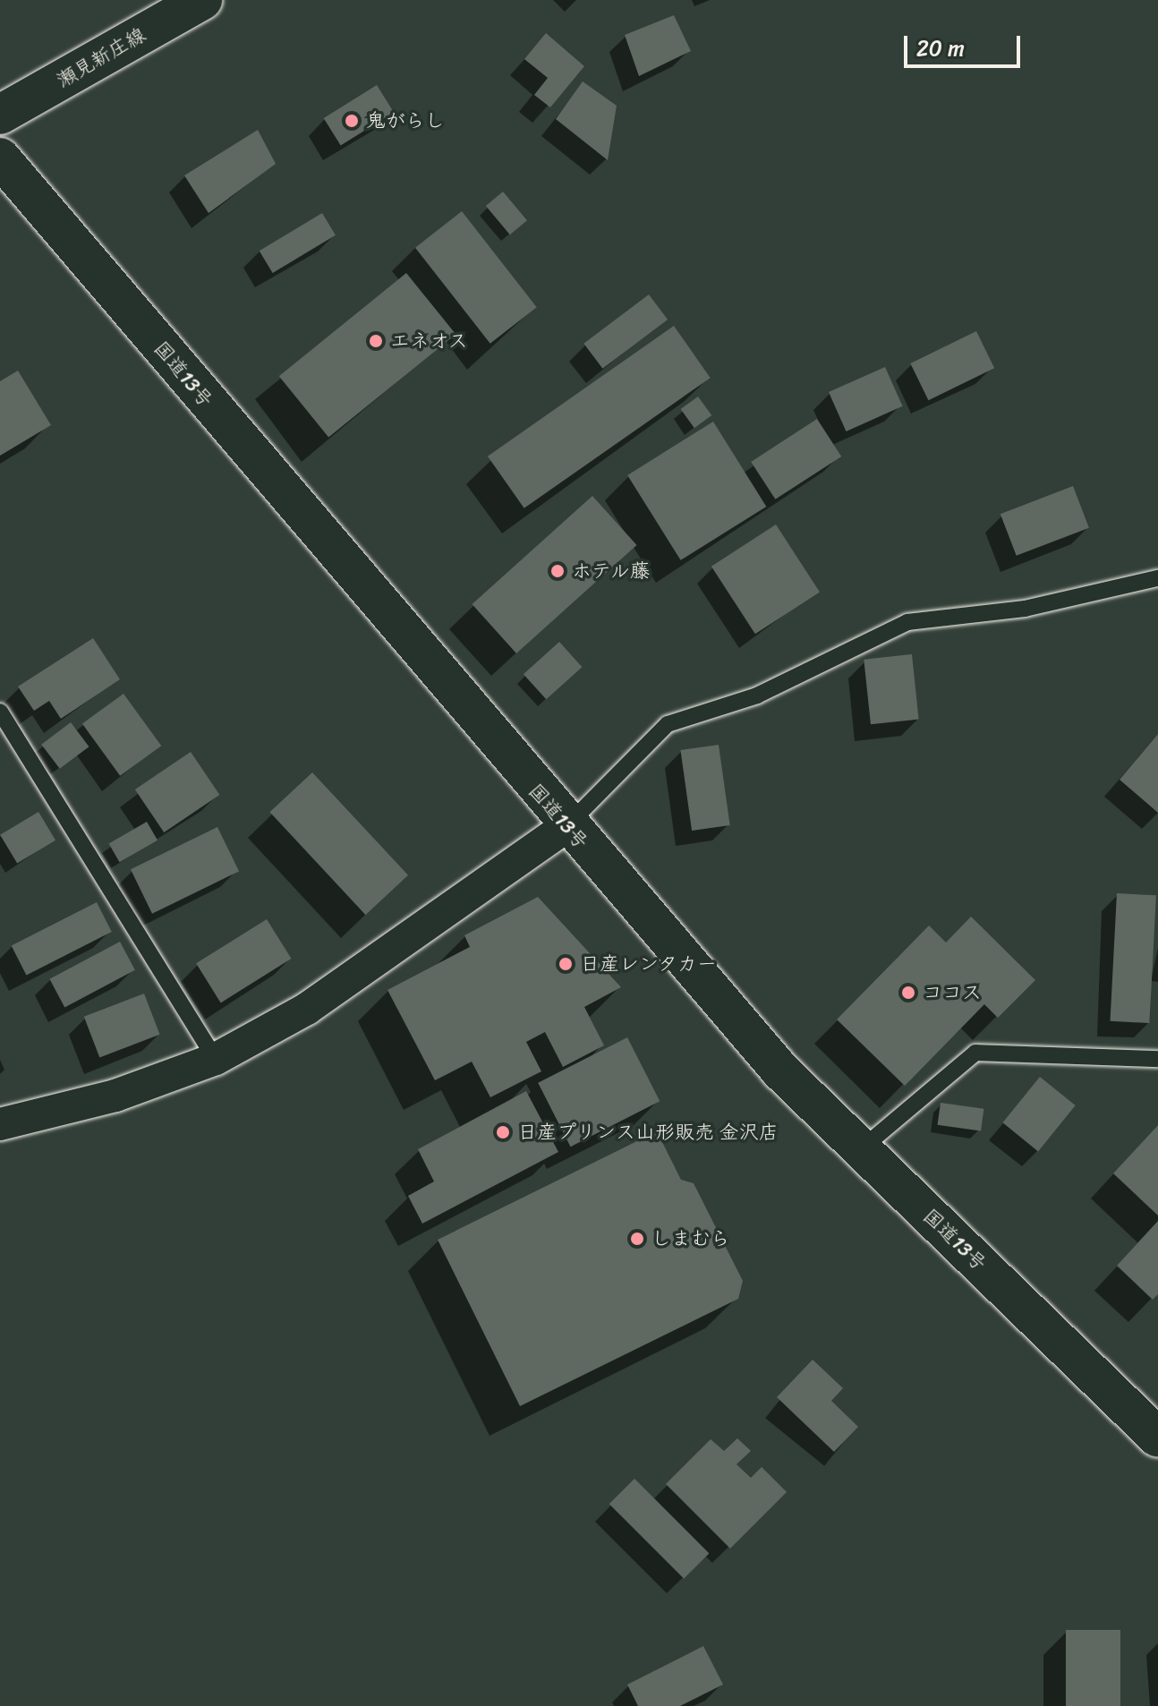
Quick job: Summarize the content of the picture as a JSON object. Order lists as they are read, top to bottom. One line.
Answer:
{"streets":{"main road":["瀬見新庄線","国道13号"]},"places":["鬼がらし","エネオス","ホテル藤","日産レンタカー","ココス","日産プリンス山形販売 金沢店","しまむら"],"scale_bar":"20 m"}
